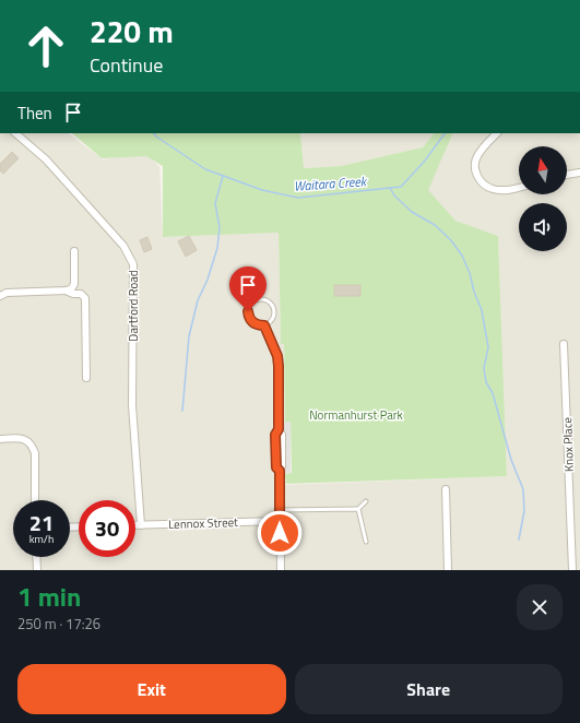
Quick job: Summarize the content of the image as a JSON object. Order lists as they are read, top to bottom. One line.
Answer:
{"streets":{"street":["Dartford Road","Knox Place","Lennox Street"]},"crossings":[["Dartford Road","Lennox Street"]],"water":["Waitara Creek"],"parks":["Normanhurst Park"],"north":"top","page":{"turn":["220 m","Continue"],"then":"Then","speed":"21 km/h","limit":"30","heading":["1 min","250 m · 17:26"],"buttons":["Exit","Share"]}}
